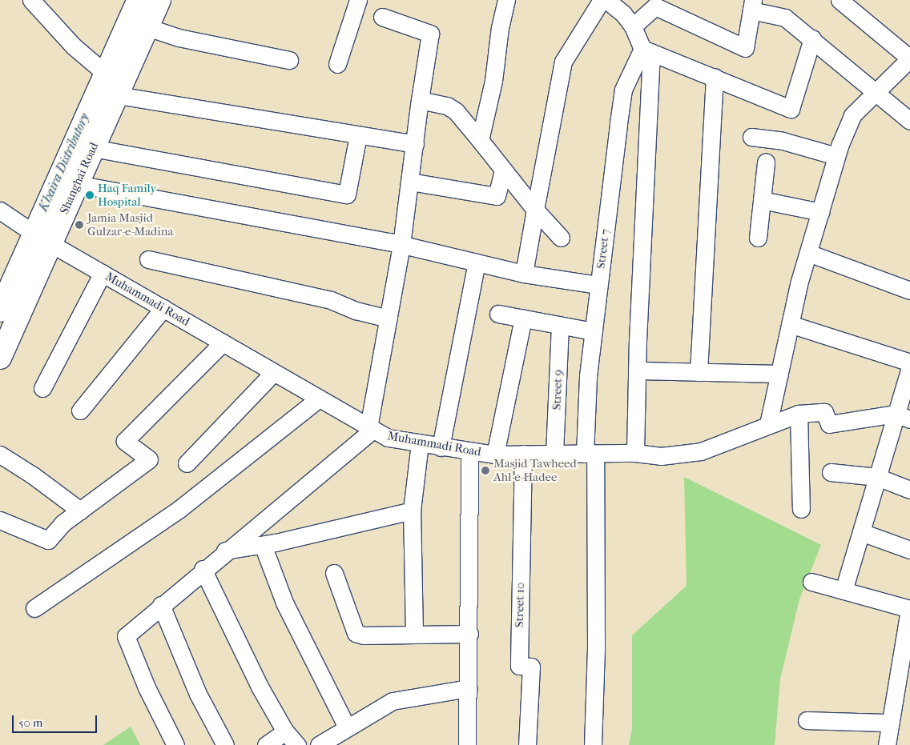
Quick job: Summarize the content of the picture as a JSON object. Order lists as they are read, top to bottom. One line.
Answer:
{"streets":{"main road":["Shanghai Road"],"street":["Street 7","Muhammadi Road","Street 9","Street 10"]},"crossings":[["Shanghai Road","Muhammadi Road"],["Street 7","Muhammadi Road"],["Muhammadi Road","Street 9"],["Muhammadi Road","Street 10"]],"water":["Khaira Distributory"],"places":["Haq Family Hospital","Jamia Masjid Gulzar-e-Madina","Masjid Tawheed Ahl-e-Hadee"],"scale_bar":"50 m"}
